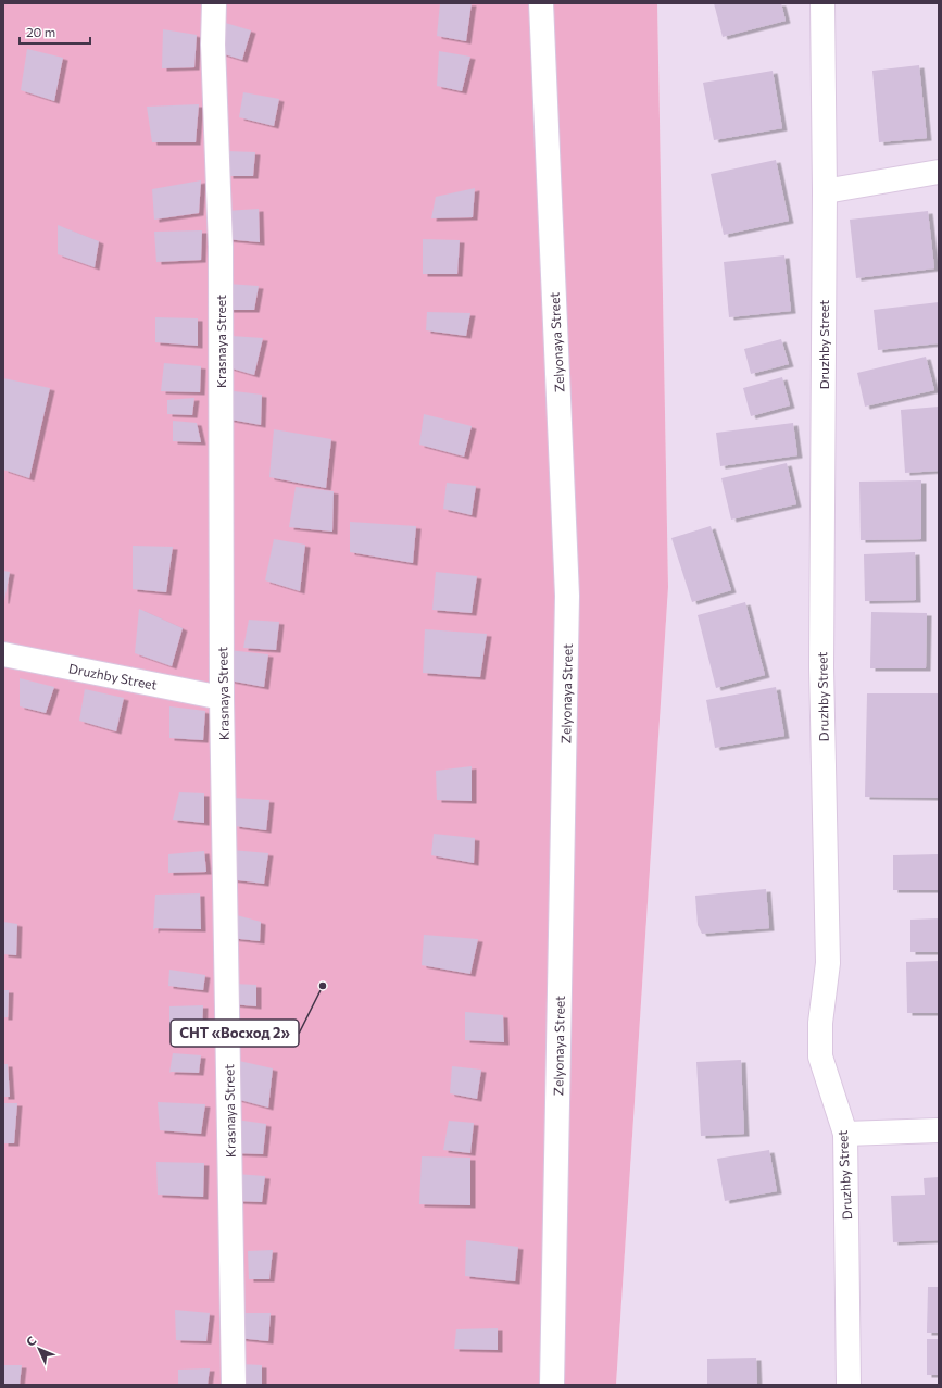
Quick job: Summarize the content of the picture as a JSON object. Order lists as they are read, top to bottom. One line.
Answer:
{"streets":{"street":["Krasnaya Street","Zelyonaya Street","Druzhby Street"]},"crossings":[["Krasnaya Street","Druzhby Street"]],"places":["СНТ «Восход 2»"],"scale_bar":"20 m","north":"top left"}
